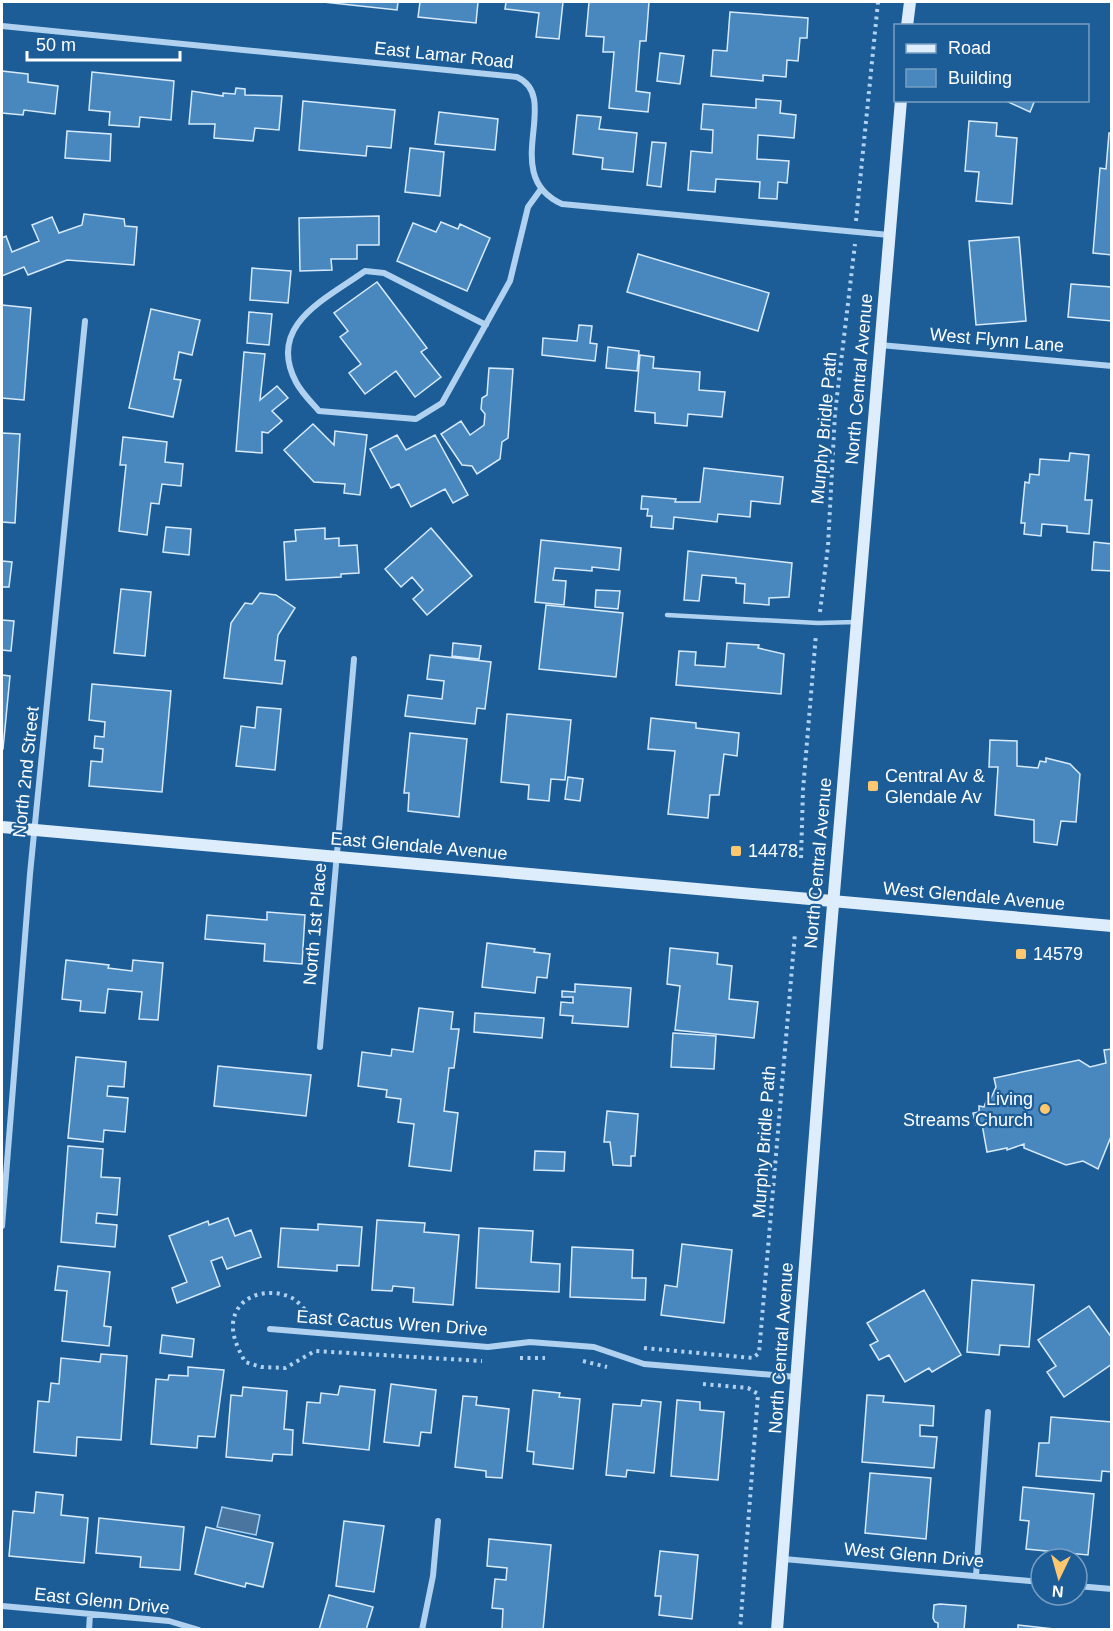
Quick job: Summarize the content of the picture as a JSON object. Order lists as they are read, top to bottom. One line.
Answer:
{"streets":{"main road":["North Central Avenue","East Glendale Avenue","West Glendale Avenue"],"street":["East Lamar Road","West Flynn Lane","North 2nd Street","North 1st Place","East Cactus Wren Drive","West Glenn Drive","East Glenn Drive"],"path":["Murphy Bridle Path"]},"crossings":[["West Flynn Lane","North Central Avenue"],["North Central Avenue","East Glendale Avenue"],["North Central Avenue","West Glendale Avenue"],["North Central Avenue","East Cactus Wren Drive"],["North Central Avenue","West Glenn Drive"],["North 2nd Street","East Glendale Avenue"],["East Glendale Avenue","West Glendale Avenue"],["East Glendale Avenue","North 1st Place"]],"places":{"transit":["Central Av & Glendale Av","14478","14579"],"other":["Living Streams Church"]},"legend":["Road","Building"],"scale_bar":"50 m","north":"bottom"}
